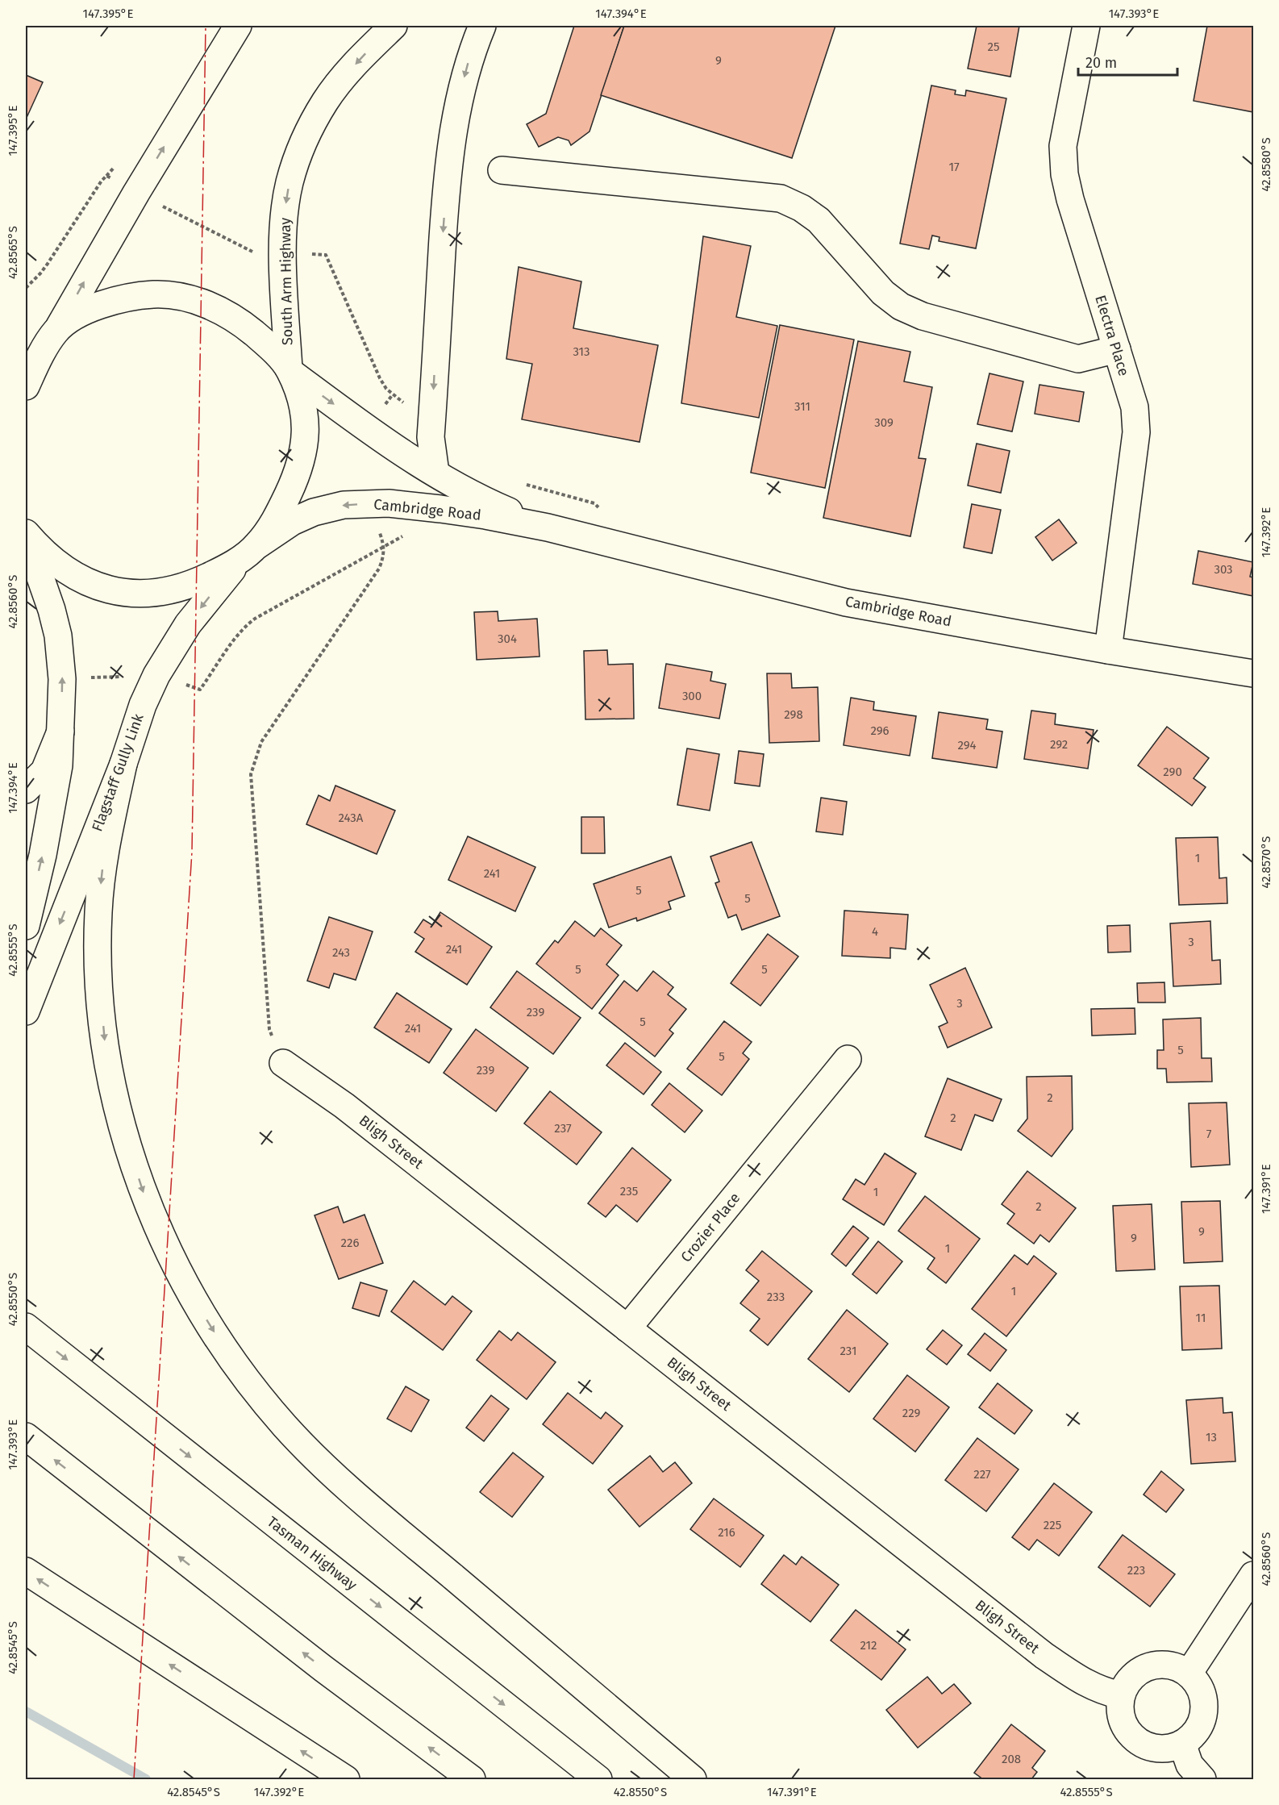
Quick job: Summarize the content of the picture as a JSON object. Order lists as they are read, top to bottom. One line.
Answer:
{"streets":{"main road":["South Arm Highway","Electra Place","Cambridge Road","Flagstaff Gully Link","Bligh Street","Crozier Place","Tasman Highway"]},"crossings":[["South Arm Highway","Cambridge Road"],["Electra Place","Cambridge Road"],["Cambridge Road","Flagstaff Gully Link"],["Bligh Street","Crozier Place"]],"house_numbers":["25","9","17","313","311","309","303","304","300","298","296","292","294","290","243A","1","241","5","5","4","3","241","243","5","5","3","239","5","241","5","5","239","2","2","237","7","235","1","2","9","9","226","1","1","233","11","231","229","13","227","225","216","223","212","208"],"scale_bar":"20 m","coordinates":["147.395°E","147.394°E","147.393°E","42.8580°S","42.8565°S","147.392°E","42.8560°S","42.8570°S","42.8555°S","147.391°E","42.8550°S","42.8545°S"]}
